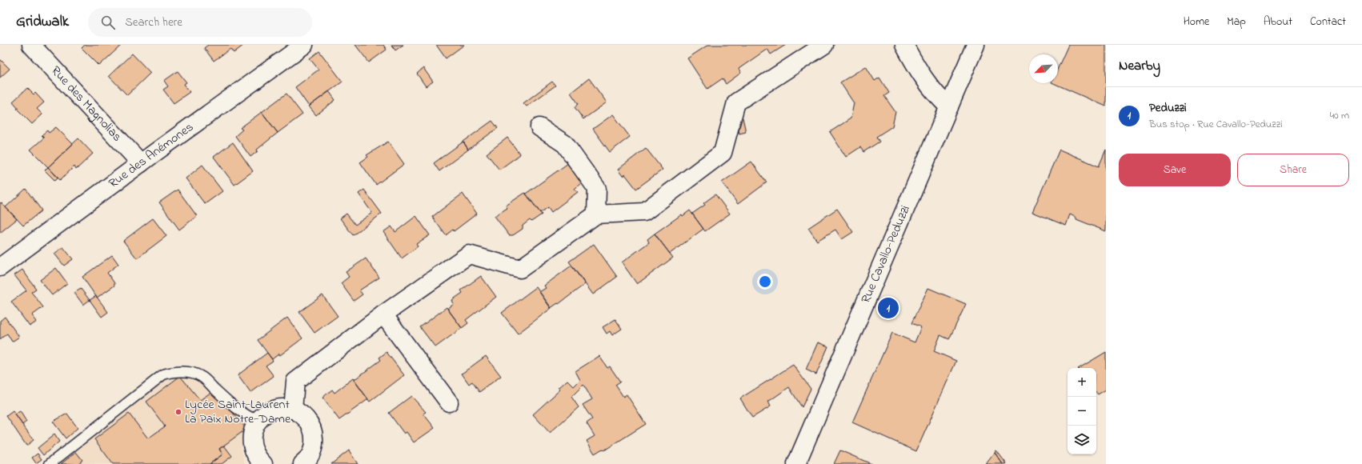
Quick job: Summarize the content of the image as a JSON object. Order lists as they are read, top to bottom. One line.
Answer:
{"streets":{"street":["Rue des Magnolias","Rue des Anémones","Rue Cavallo-Peduzzi"]},"crossings":[["Rue des Magnolias","Rue des Anémones"]],"places":["Lycée Saint-Laurent La Paix Notre-Dame"],"north":"bottom left","page":{"header":"Gridwalk","search":"Search here","nav":["Home","Map","About","Contact"],"heading":"Nearby","list":[{"mark":"1","name":"Peduzzi","note":"Bus stop · Rue Cavallo-Peduzzi","value":"40 m"}],"buttons":["Save","Share"],"pins":"1","map_buttons":["+","−"]}}
